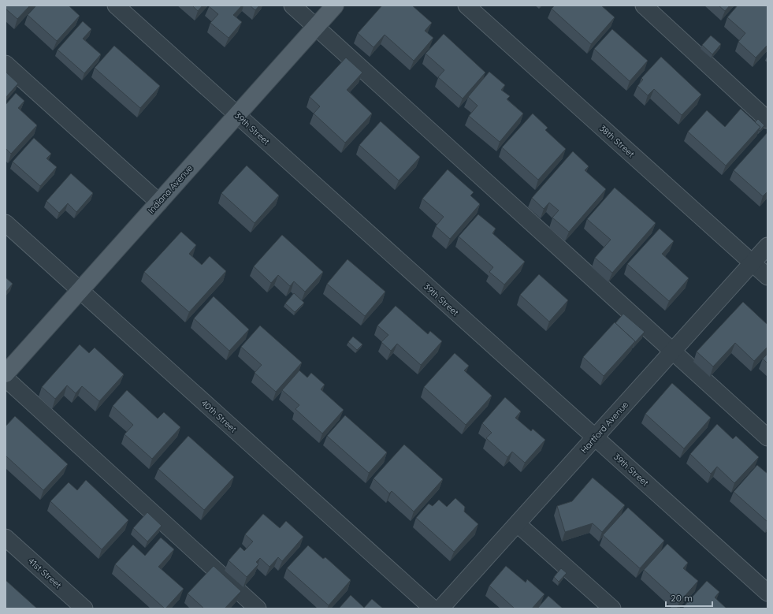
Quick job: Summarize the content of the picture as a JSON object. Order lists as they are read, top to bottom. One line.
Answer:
{"streets":{"main road":["Indiana Avenue"],"street":["39th Street","38th Street","40th Street","Hartford Avenue","41st Street"]},"crossings":[["39th Street","Indiana Avenue"],["39th Street","Hartford Avenue"],["38th Street","Hartford Avenue"],["Indiana Avenue","40th Street"]],"scale_bar":"20 m"}
